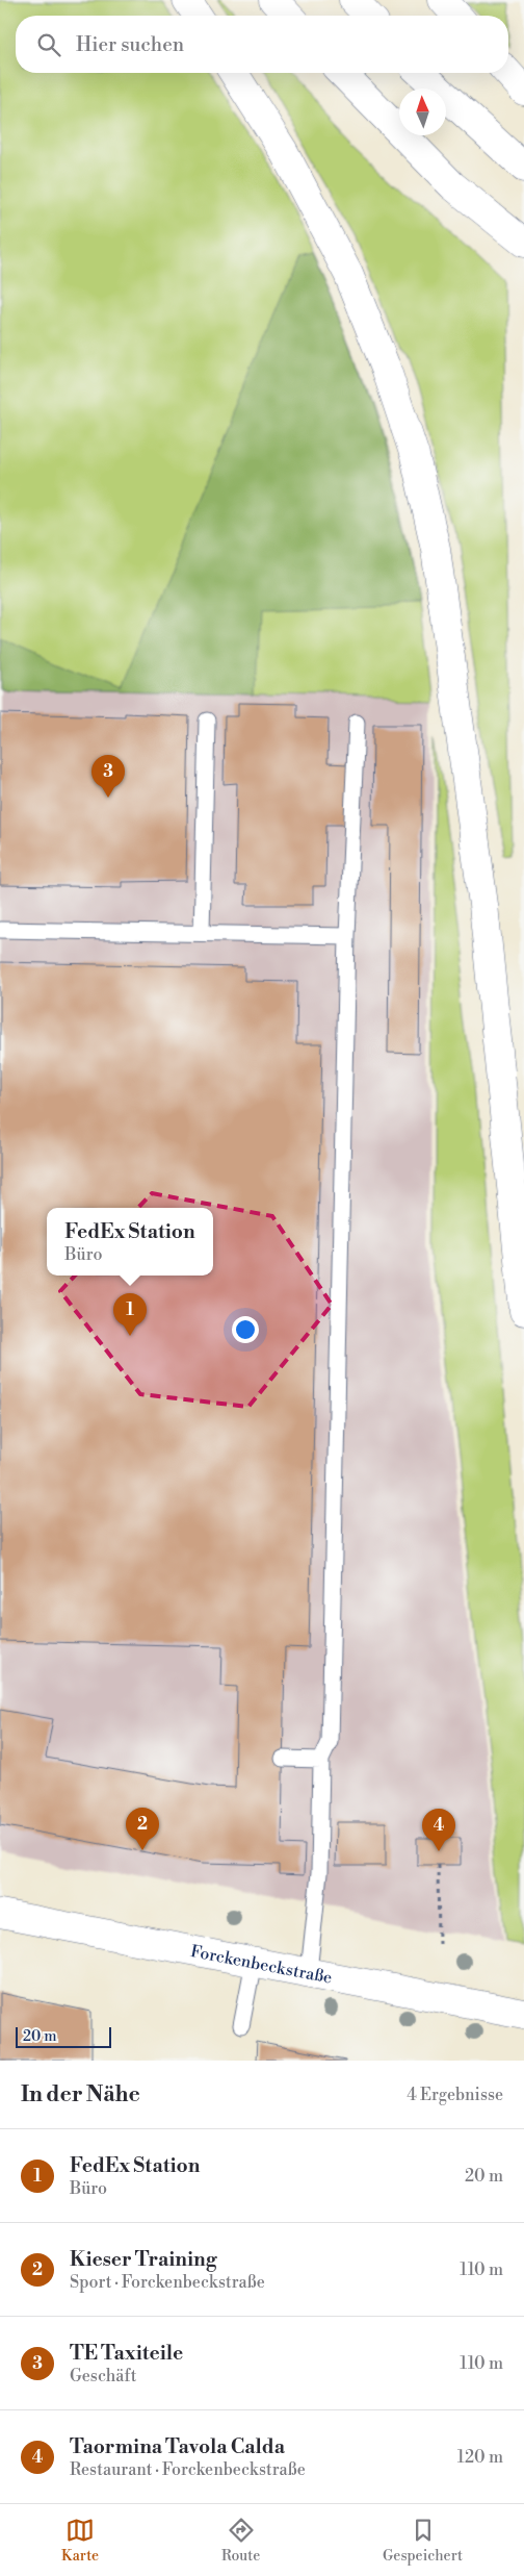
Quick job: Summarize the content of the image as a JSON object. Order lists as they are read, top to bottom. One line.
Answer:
{"streets":{"main road":["Forckenbeckstraße"]},"scale_bar":"20 m","north":"top","page":{"search":"Hier suchen","pins":["3","1","2","4"],"popup":["FedEx Station","Büro"],"scale":"20 m","heading":["In der Nähe","4 Ergebnisse"],"list":[{"mark":"1","name":"FedEx Station","note":"Büro","value":"20 m"},{"mark":"2","name":"Kieser Training","note":"Sport · Forckenbeckstraße","value":"110 m"},{"mark":"3","name":"TE Taxiteile","note":"Geschäft","value":"110 m"},{"mark":"4","name":"Taormina Tavola Calda","note":"Restaurant · Forckenbeckstraße","value":"120 m"}],"nav":["Karte","Route","Gespeichert"]}}
